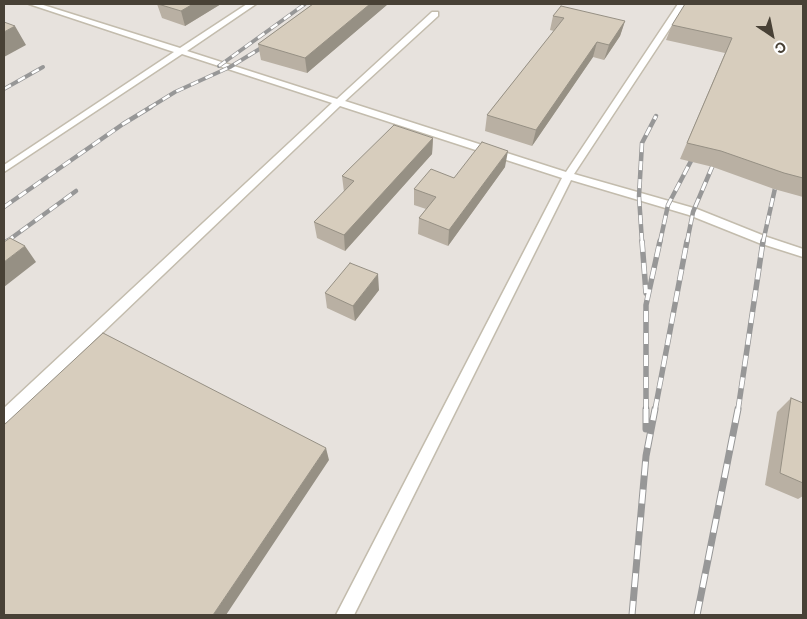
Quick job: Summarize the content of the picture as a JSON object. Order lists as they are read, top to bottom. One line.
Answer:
{"north":"bottom right"}
